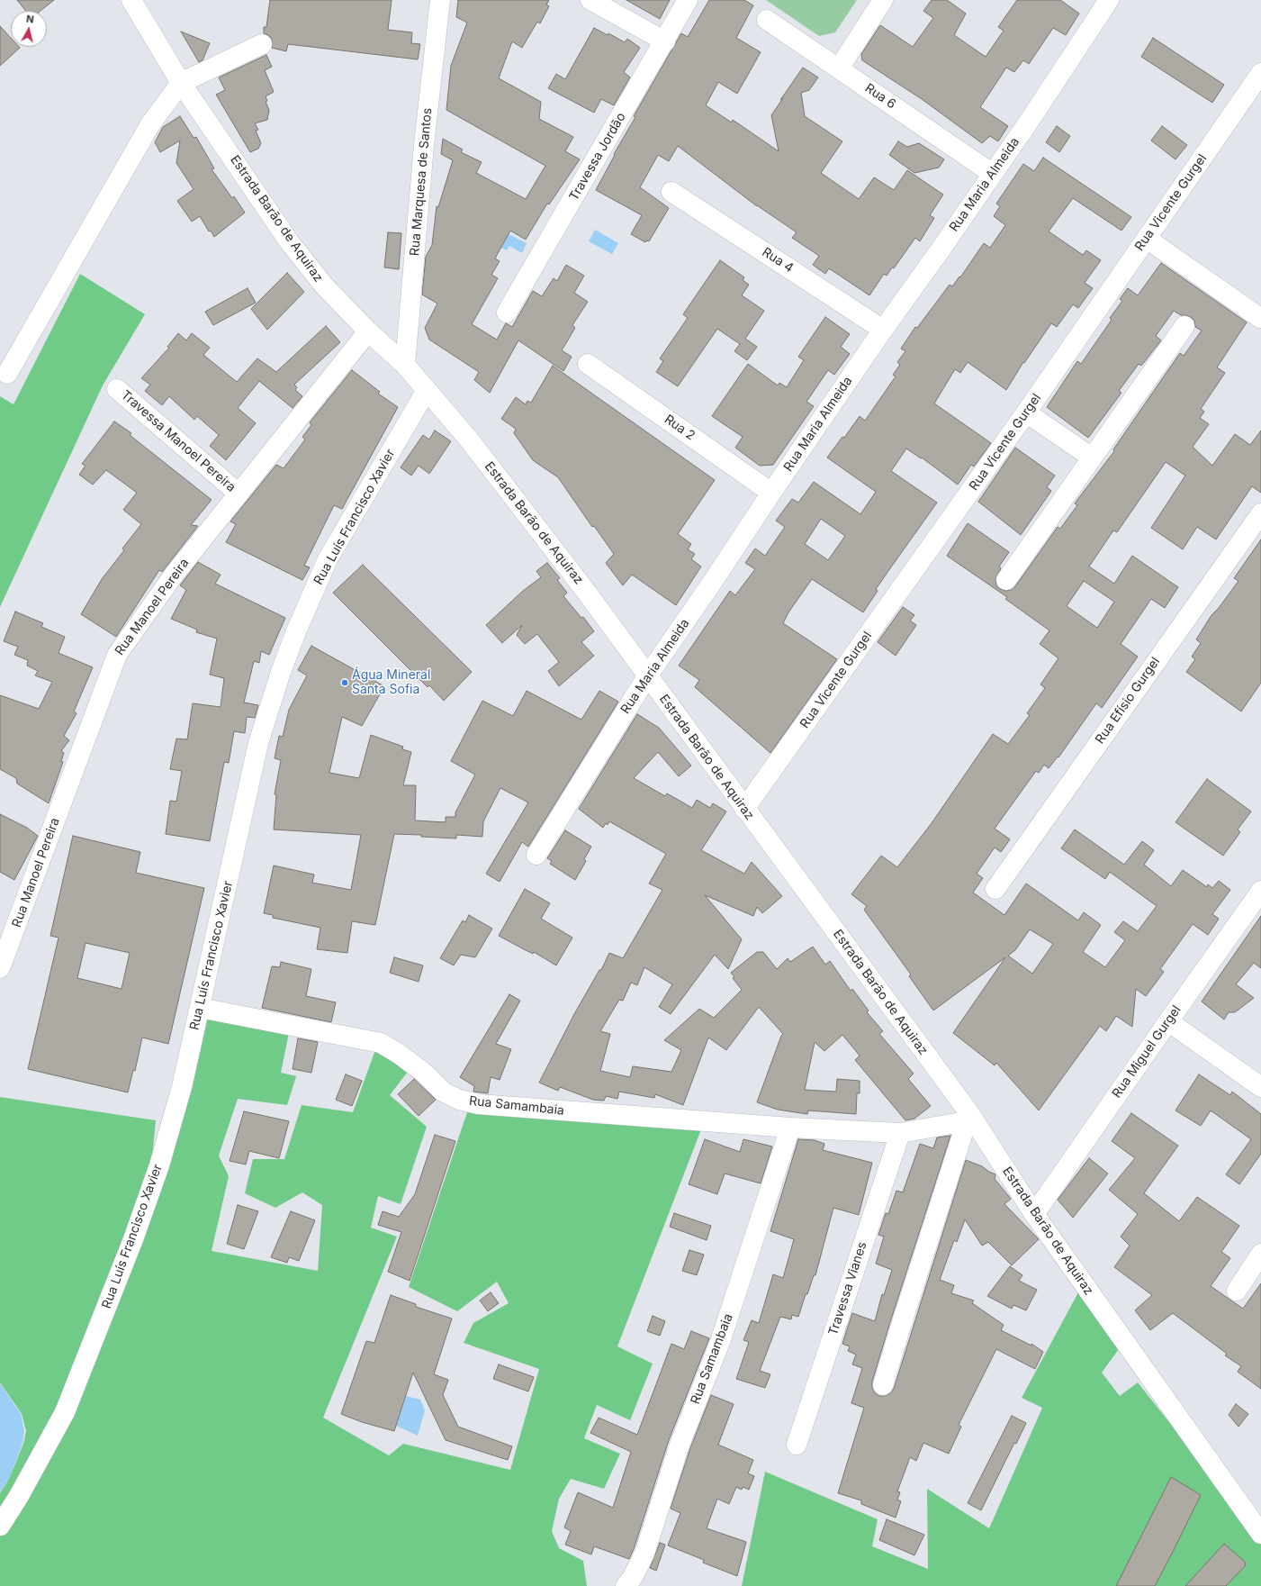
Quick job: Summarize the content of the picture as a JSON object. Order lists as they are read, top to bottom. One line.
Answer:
{"streets":{"street":["Rua 6","Travessa Jordão","Rua Marquesa de Santos","Rua Maria Almeida","Rua Vicente Gurgel","Estrada Barão de Aquiraz","Rua 4","Rua 2","Travessa Manoel Pereira","Rua Luís Francisco Xavier","Rua Manoel Pereira","Rua Efísio Gurgel","Rua Miguel Gurgel","Rua Samambaia","Travessa Vianes"]},"crossings":[["Rua 6","Rua Maria Almeida"],["Rua Marquesa de Santos","Estrada Barão de Aquiraz"],["Rua Maria Almeida","Estrada Barão de Aquiraz"],["Rua Maria Almeida","Rua 4"],["Rua Maria Almeida","Rua 2"],["Rua Vicente Gurgel","Estrada Barão de Aquiraz"],["Estrada Barão de Aquiraz","Rua Luís Francisco Xavier"],["Estrada Barão de Aquiraz","Rua Manoel Pereira"],["Estrada Barão de Aquiraz","Rua Miguel Gurgel"],["Estrada Barão de Aquiraz","Rua Samambaia"],["Travessa Manoel Pereira","Rua Manoel Pereira"],["Rua Luís Francisco Xavier","Rua Samambaia"],["Rua Samambaia","Travessa Vianes"]],"places":["Água Mineral Santa Sofia"],"north":"top"}
